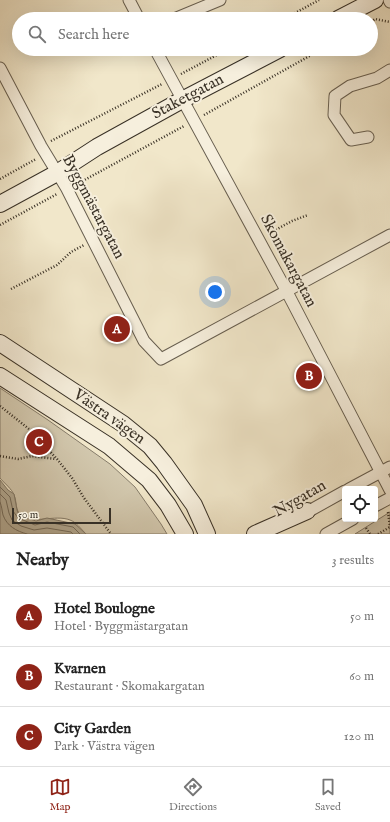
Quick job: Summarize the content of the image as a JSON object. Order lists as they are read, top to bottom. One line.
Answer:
{"streets":{"main road":["Staketgatan","Västra vägen"],"street":["Byggmästargatan","Skomakargatan","Nygatan"]},"crossings":[["Staketgatan","Byggmästargatan"],["Staketgatan","Skomakargatan"],["Byggmästargatan","Skomakargatan"],["Skomakargatan","Nygatan"]],"scale_bar":"50 m","page":{"search":"Search here","pins":["A","B","C"],"scale":"50 m","heading":["Nearby","3 results"],"list":[{"mark":"A","name":"Hotel Boulogne","note":"Hotel · Byggmästargatan","value":"50 m"},{"mark":"B","name":"Kvarnen","note":"Restaurant · Skomakargatan","value":"60 m"},{"mark":"C","name":"City Garden","note":"Park · Västra vägen","value":"120 m"}],"nav":["Map","Directions","Saved"]}}
